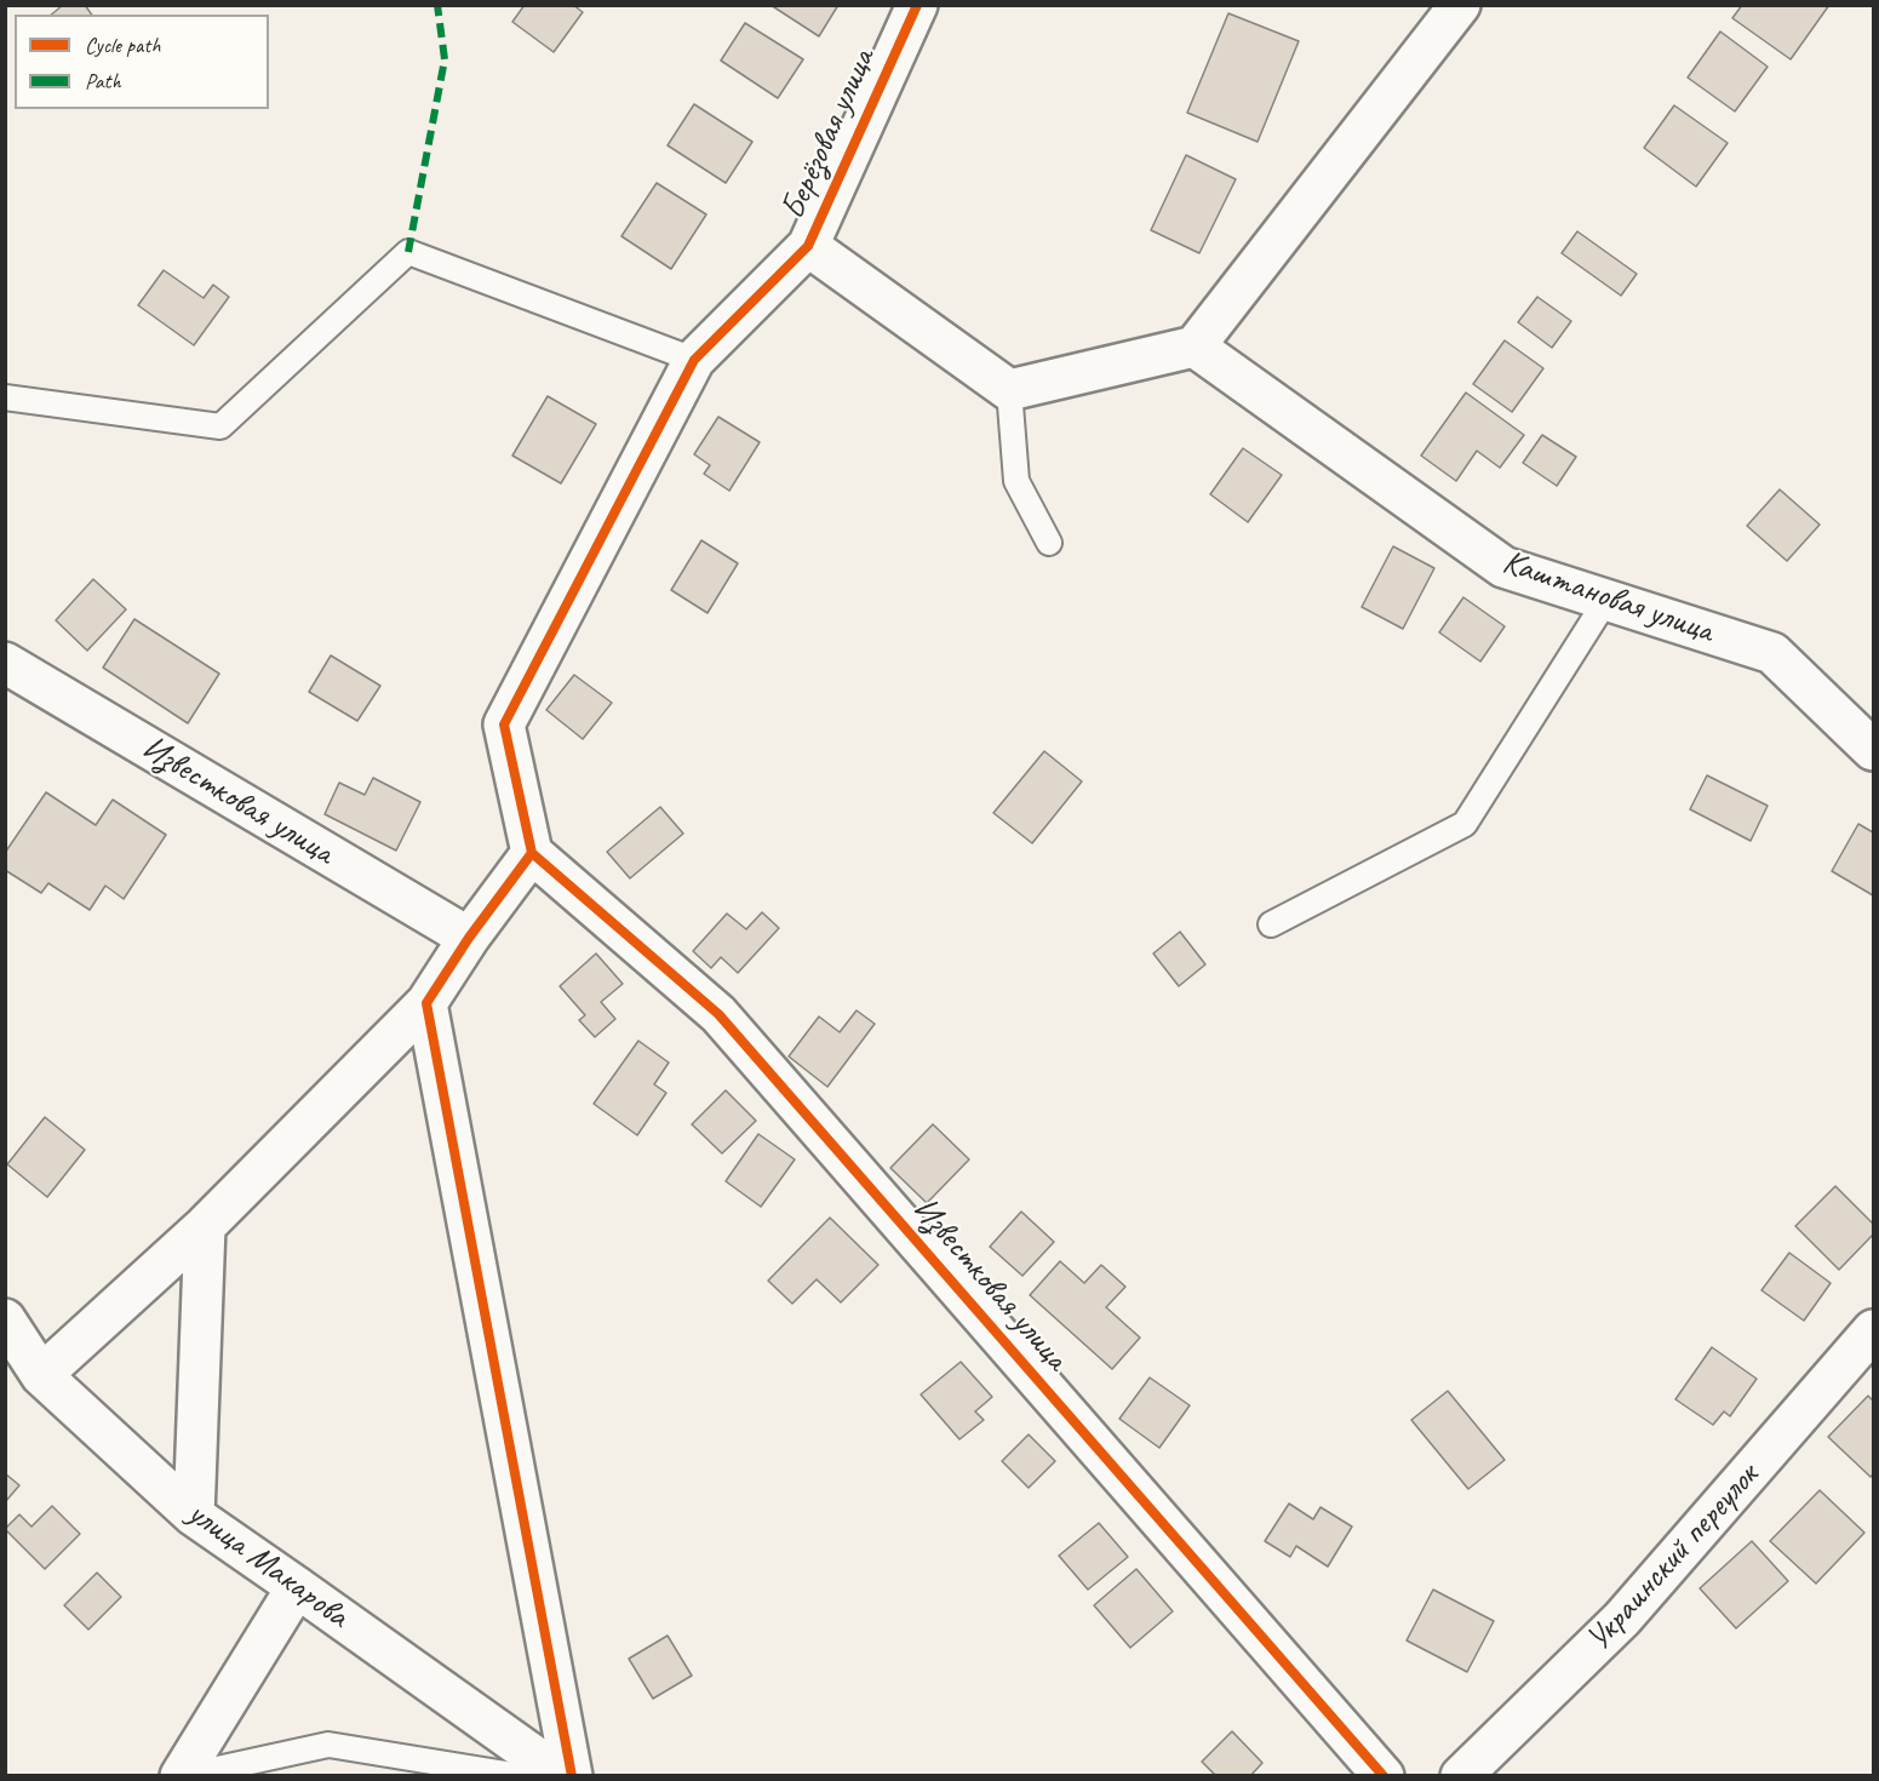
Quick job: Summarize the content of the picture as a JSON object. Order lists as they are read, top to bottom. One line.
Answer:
{"streets":{"street":["Берёзовая улица","Каштановая улица","Известковая улица","Украинский переулок","улица Макарова"]},"legend":["Cycle path","Path"]}
